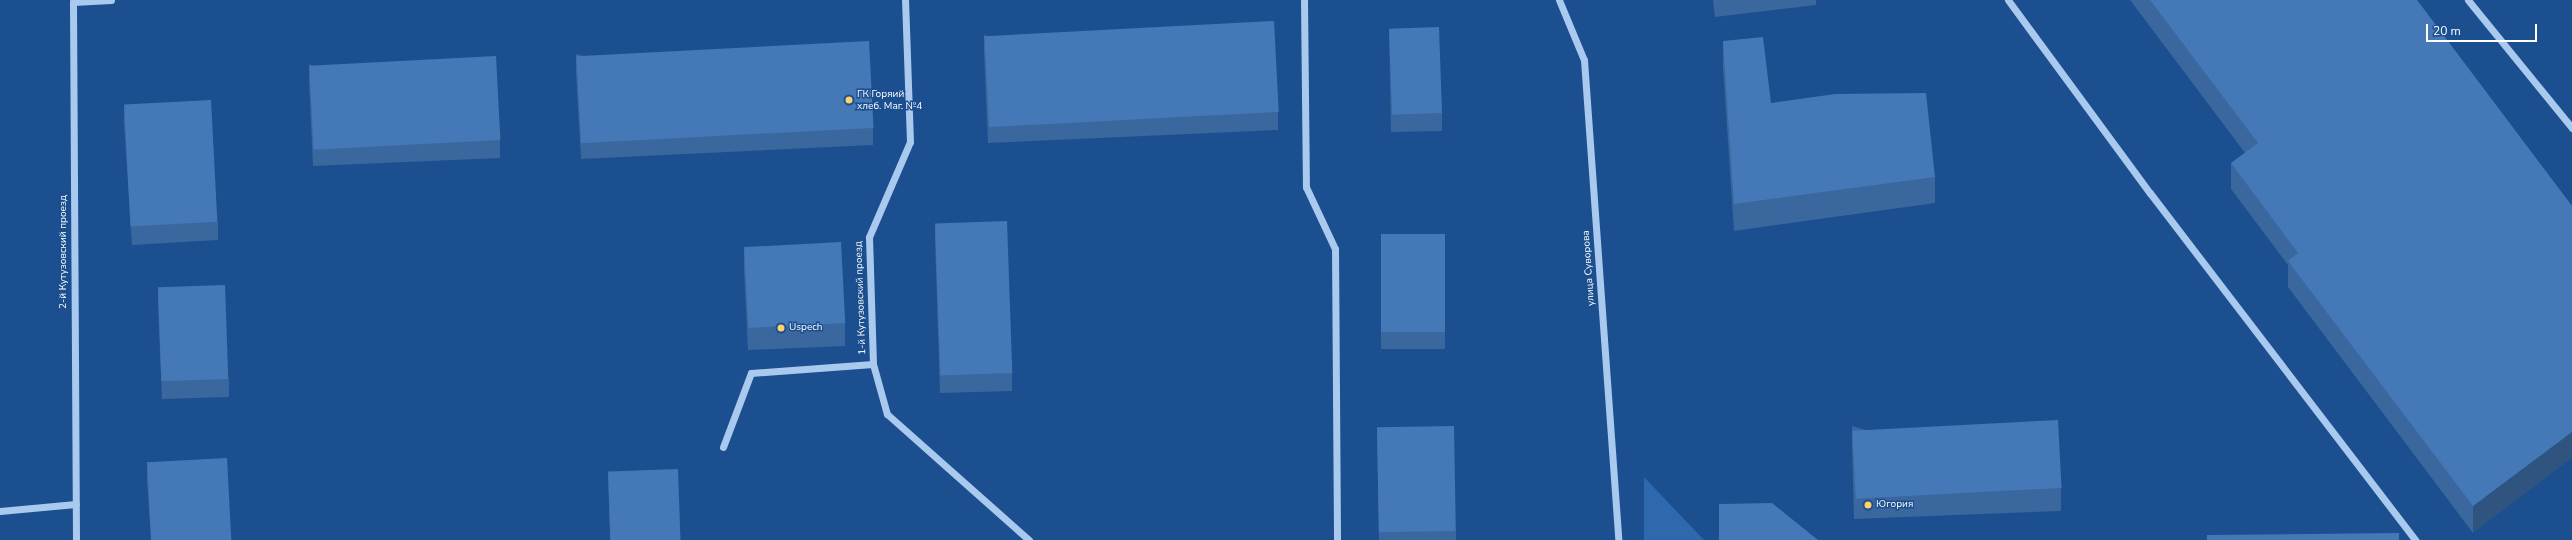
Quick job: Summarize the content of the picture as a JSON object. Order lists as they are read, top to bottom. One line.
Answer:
{"streets":{"street":["2-й Кутузовский проезд","улица Суворова","1-й Кутузовский проезд"]},"places":["ГК Горяий хлеб. Маг. №4","Uspech","Югория"],"scale_bar":"20 m"}
